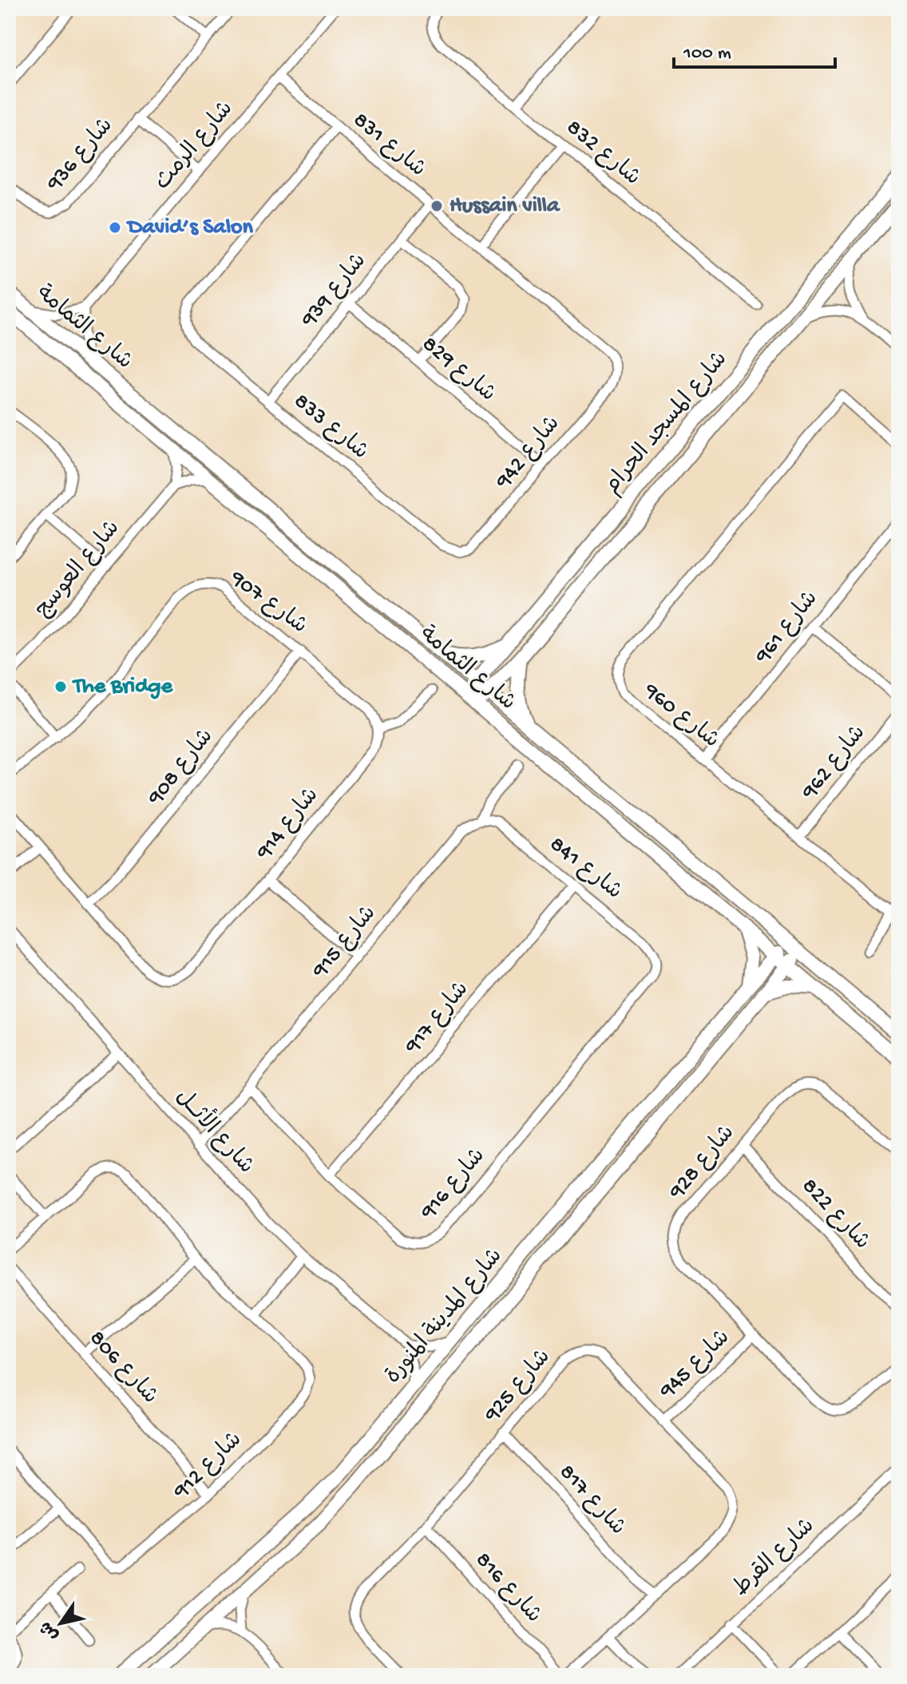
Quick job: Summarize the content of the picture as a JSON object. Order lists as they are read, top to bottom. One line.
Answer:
{"streets":{"street":["شارع 831","شارع الرمث","شارع 832","شارع 936","شارع 939","شارع الثمامة","شارع 829","شارع المسجد الحرام","شارع 833","شارع 942","شارع العوسج","شارع 907","شارع 961","شارع 960","شارع 962","شارع 908","شارع 914","شارع 841","شارع 915","شارع 917","شارع الأثــل","شارع 928","شارع 916","شارع 822","شارع المدينة المنورة","شارع 945","شارع 806","شارع 925","شارع 912","شارع 817","شارع القرط","شارع 816"]},"crossings":[["شارع 831","شارع الرمث"],["شارع 831","شارع 939"],["شارع 831","شارع 833"],["شارع 831","شارع 942"],["شارع الرمث","شارع 936"],["شارع 939","شارع 829"],["شارع 939","شارع 833"],["شارع الثمامة","شارع المسجد الحرام"],["شارع الثمامة","شارع المدينة المنورة"],["شارع 829","شارع 942"],["شارع 833","شارع 942"],["شارع 907","شارع 908"],["شارع 907","شارع 914"],["شارع 961","شارع 960"],["شارع 960","شارع 962"],["شارع 908","شارع 914"],["شارع 841","شارع 915"],["شارع 841","شارع 917"],["شارع 841","شارع 916"],["شارع 915","شارع الأثــل"],["شارع 915","شارع 916"],["شارع 917","شارع 916"],["شارع 928","شارع 822"],["شارع 928","شارع 945"],["شارع 945","شارع 925"],["شارع 806","شارع 912"],["شارع 925","شارع 817"],["شارع 925","شارع 816"]],"places":["Hussain villa","David’s Salon","The Bridge"],"scale_bar":"100 m","north":"bottom left"}
